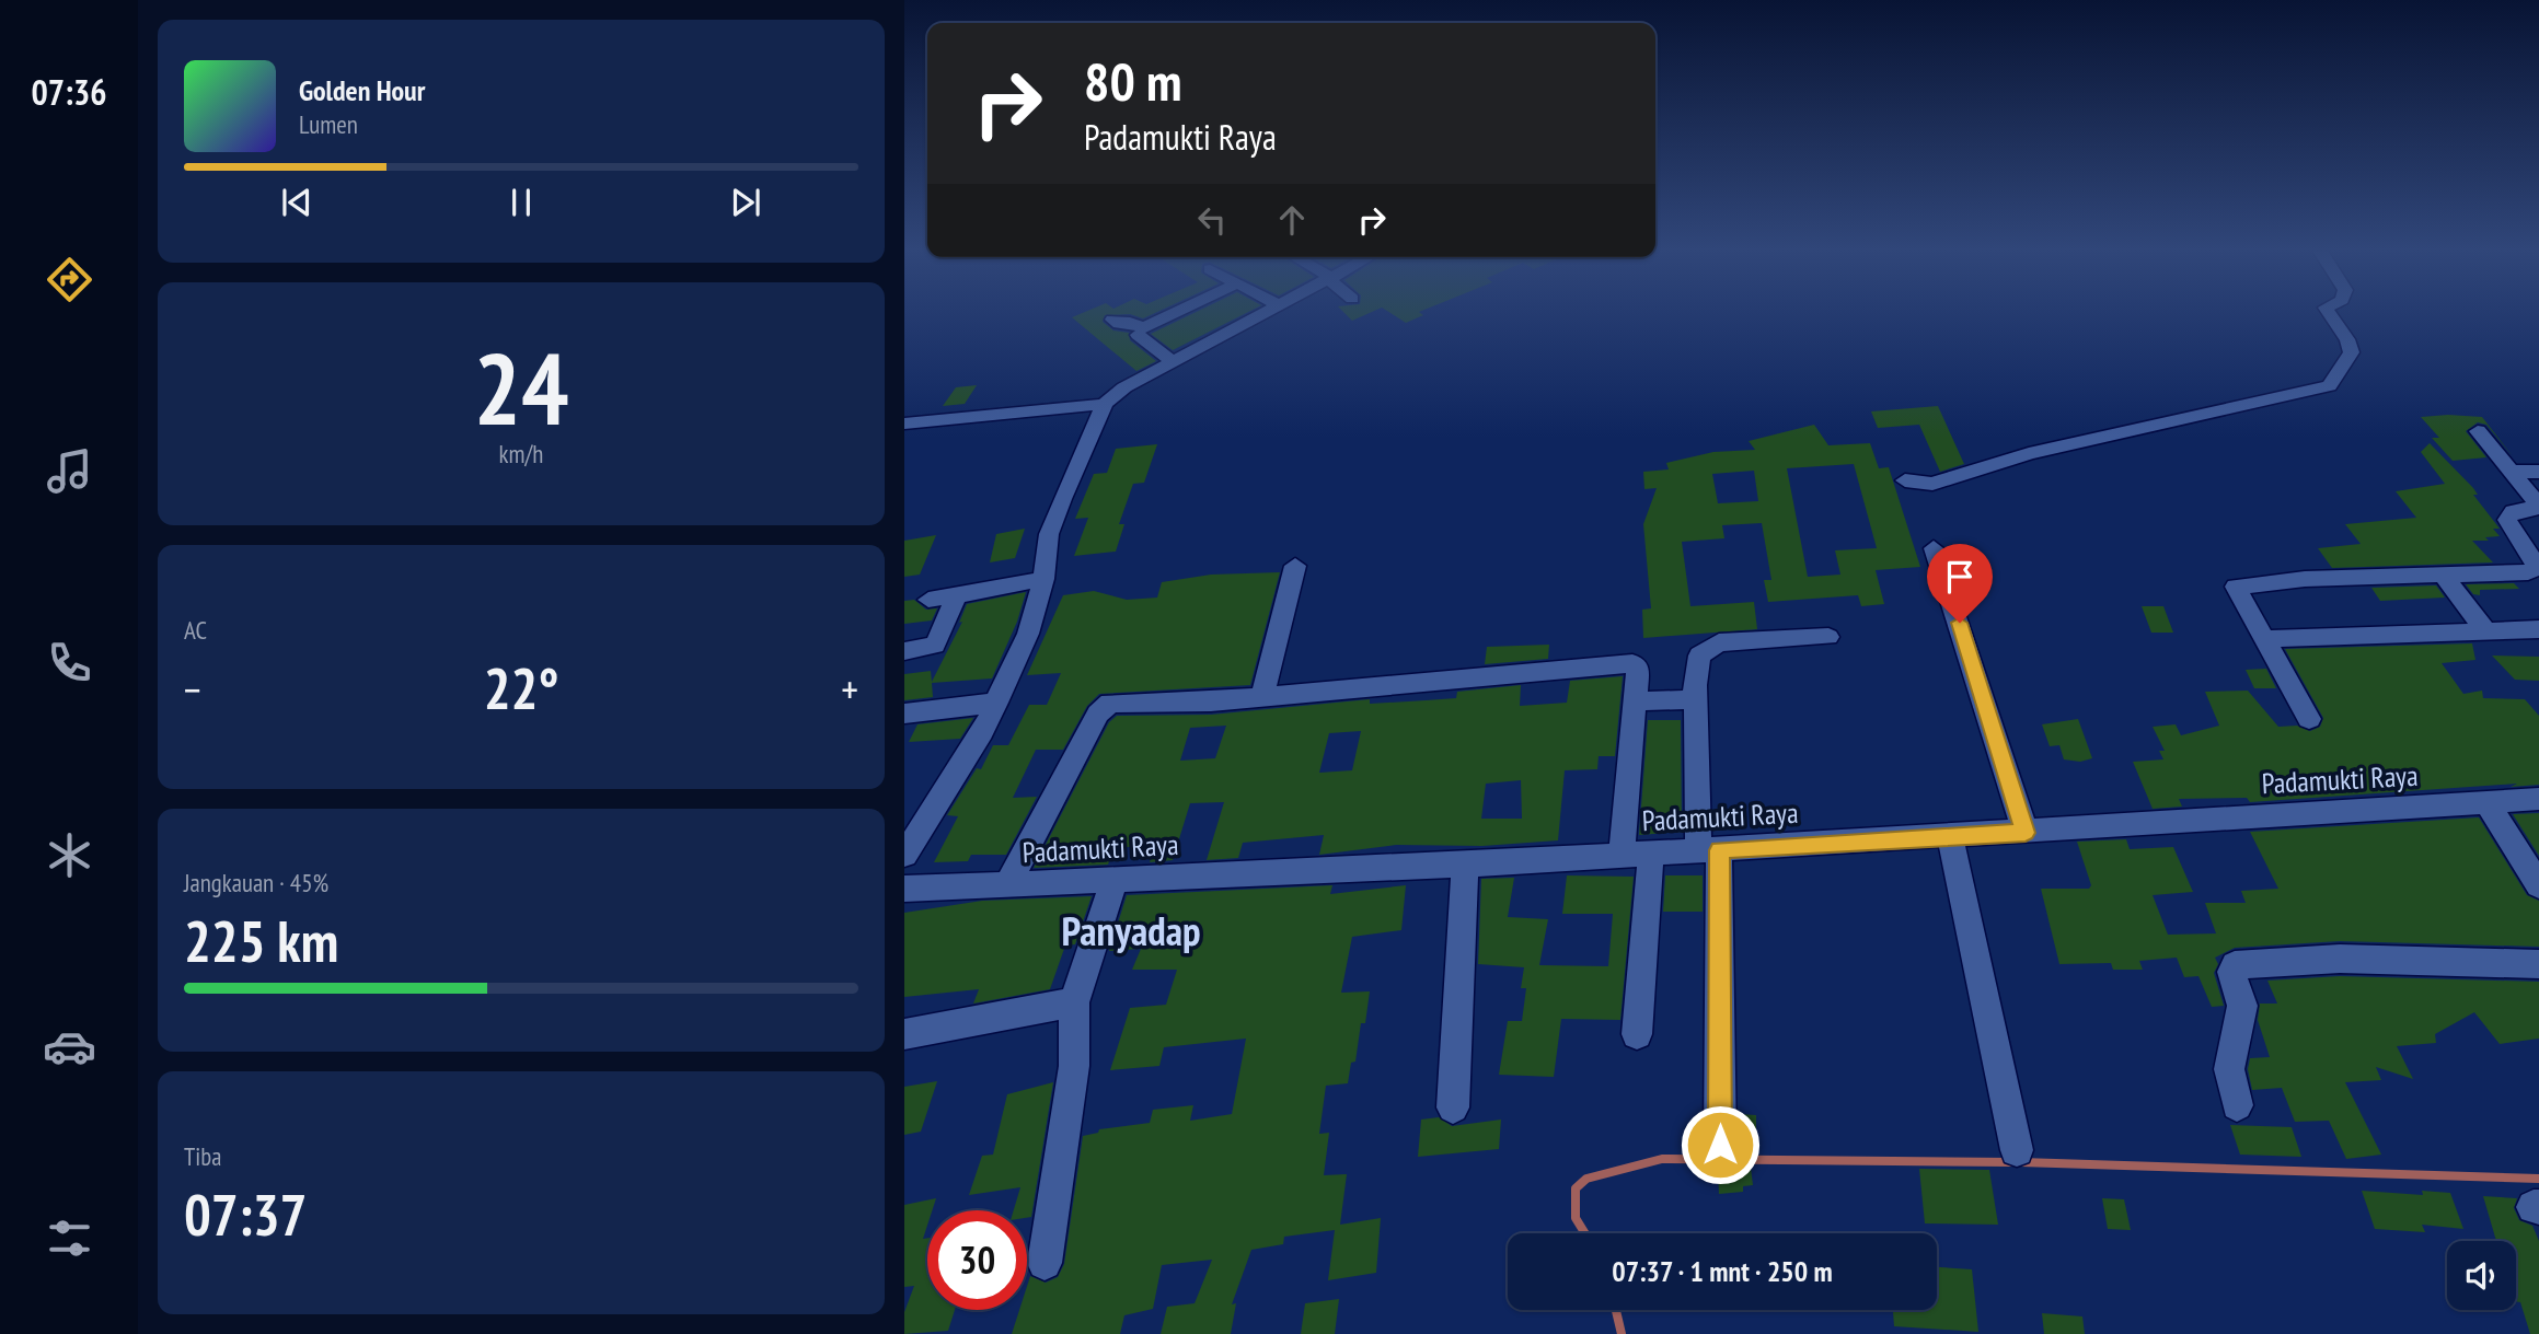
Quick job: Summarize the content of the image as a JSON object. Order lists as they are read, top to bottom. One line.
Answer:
{"streets":{"street":["Padamukti Raya"]},"districts":["Panyadap"],"page":{"tabs":"07:36","turn":["80 m","Padamukti Raya"],"song":["Golden Hour","Lumen"],"tile":[["24","km/h"],"AC",["Jangkauan · 45%","225 km"],["Tiba","07:37"]],"heat":["−","22°","+"],"limit":"30","trip":"07:37 · 1 mnt · 250 m"}}
